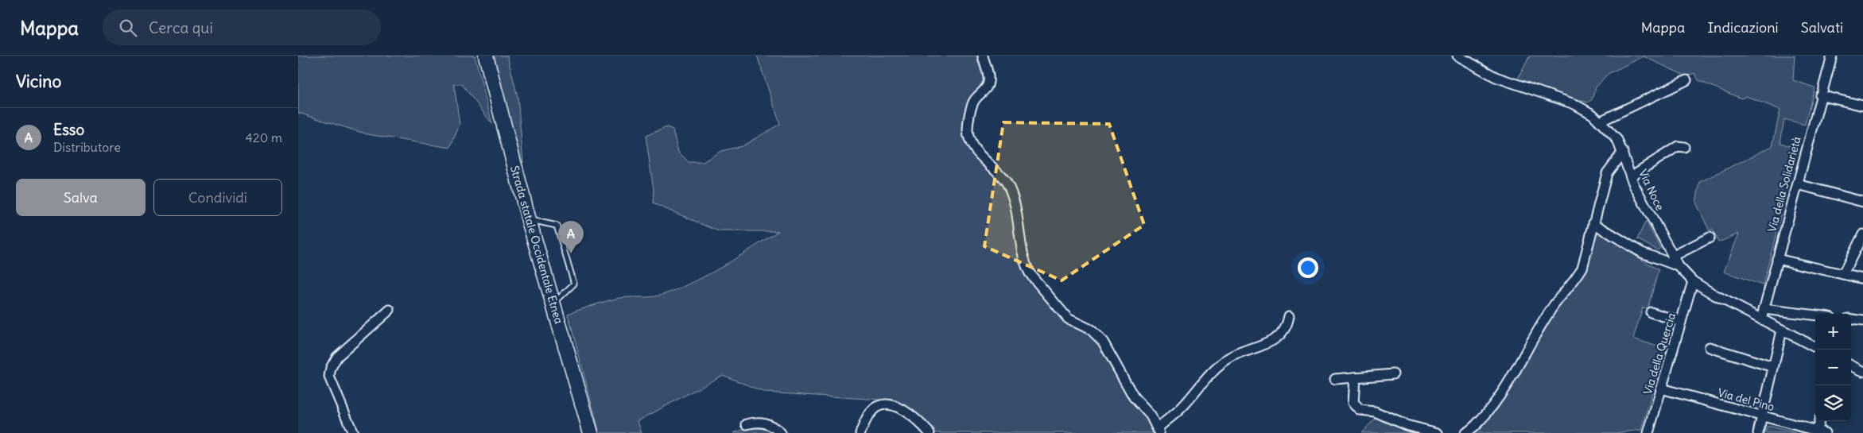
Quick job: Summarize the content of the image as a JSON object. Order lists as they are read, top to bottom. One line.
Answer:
{"streets":{"main road":["Strada statale Occidentale Etnea"],"street":["Via della Solidarietà","Via Noce","Via della Quercia","Via del Pino"]},"crossings":[["Via della Solidarietà","Via Noce"],["Via Noce","Via della Quercia"],["Via della Quercia","Via del Pino"]],"page":{"header":"Mappa","search":"Cerca qui","nav":["Mappa","Indicazioni","Salvati"],"heading":"Vicino","list":[{"mark":"A","name":"Esso","note":"Distributore","value":"420 m"}],"buttons":["Salva","Condividi"],"pins":"A","map_buttons":["+","−"]}}
